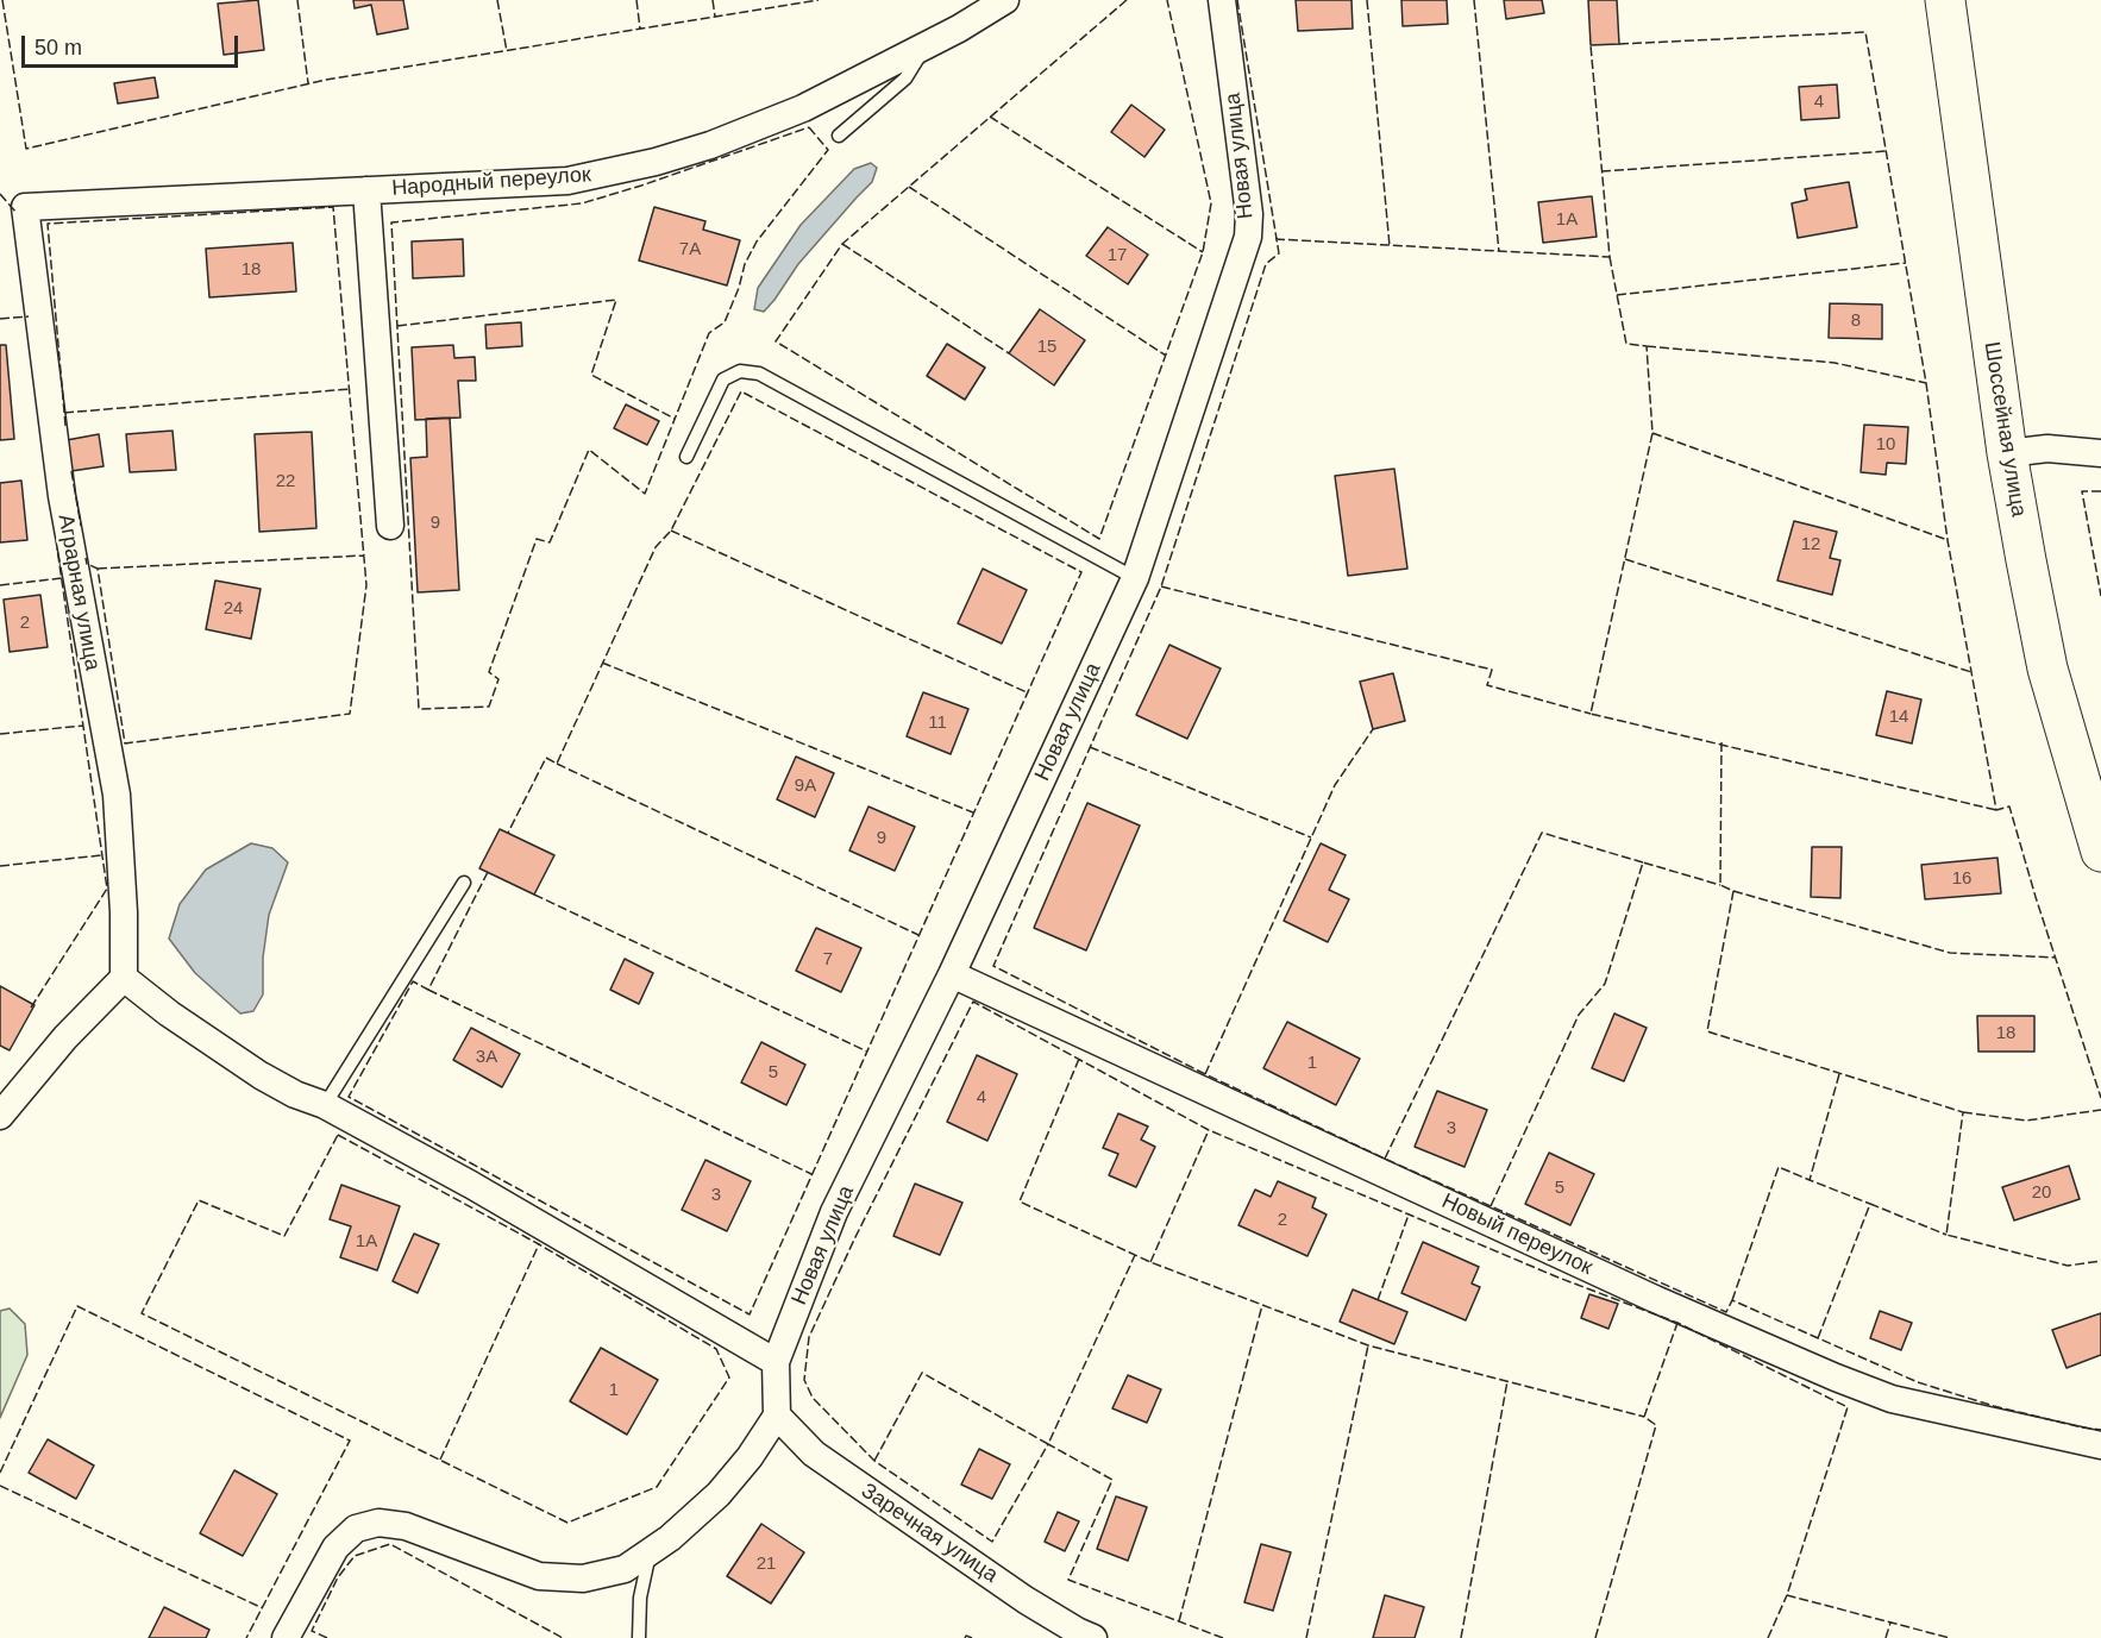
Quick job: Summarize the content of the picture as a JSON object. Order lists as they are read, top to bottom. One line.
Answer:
{"streets":{"main road":["Шоссейная улица"],"street":["Новая улица","Народный переулок","Аграрная улица","Новый переулок","Заречная улица"]},"crossings":[["Новая улица","Новый переулок"],["Новая улица","Заречная улица"],["Народный переулок","Аграрная улица"]],"house_numbers":["4","1А","7А","17","18","8","15","10","22","9","12","24","2","14","11","9А","9","16","7","18","3А","1","5","4","3","5","20","3","2","1А","1","21"],"scale_bar":"50 m"}
